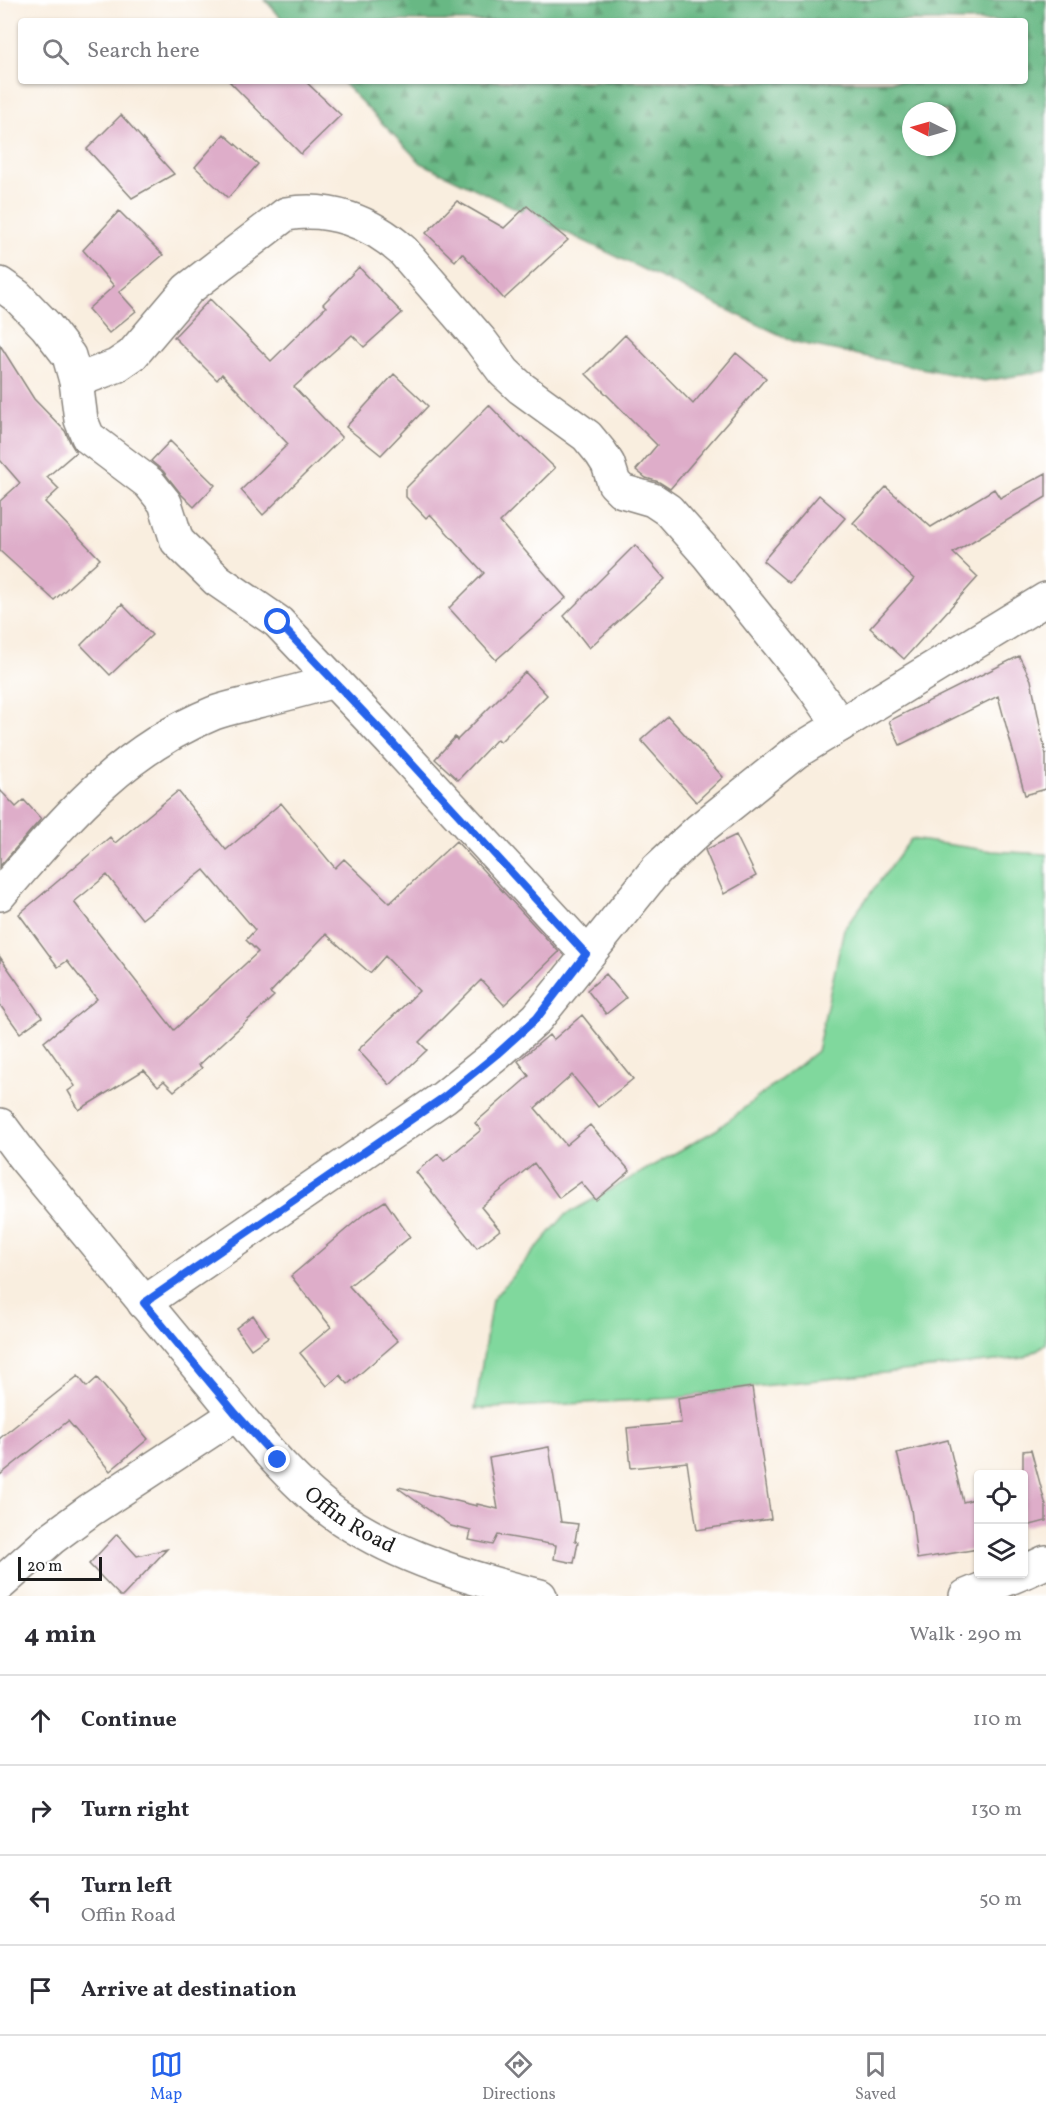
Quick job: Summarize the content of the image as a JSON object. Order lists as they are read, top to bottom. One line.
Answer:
{"streets":{"street":["Offin Road"]},"scale_bar":"20 m","north":"left","page":{"search":"Search here","scale":"20 m","heading":["4 min","Walk · 290 m"],"list":[["Continue","110 m"],["Turn right","130 m"],["Turn left","Offin Road","50 m"],"Arrive at destination"],"nav":["Map","Directions","Saved"]}}
